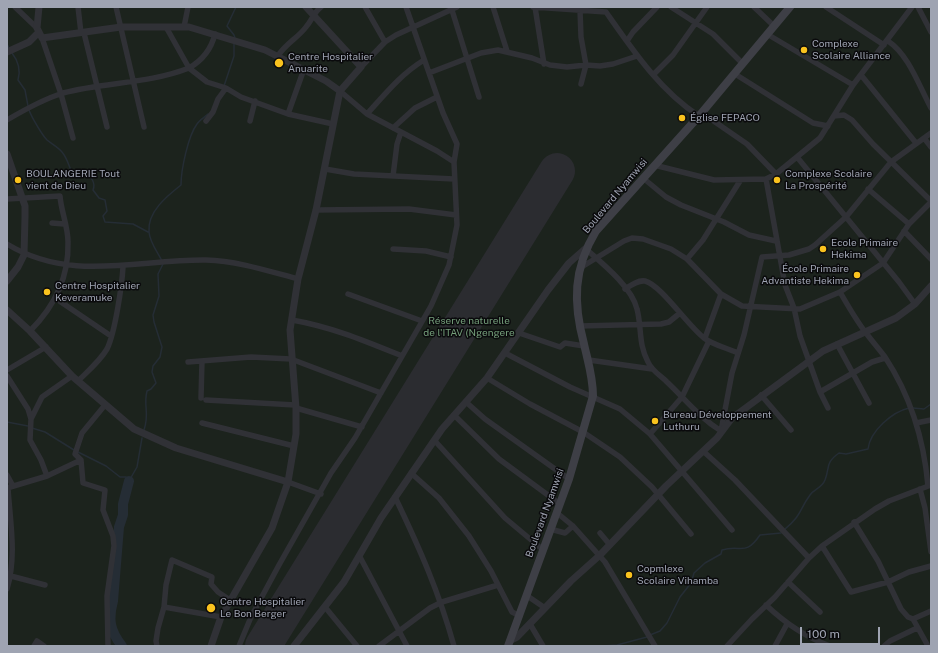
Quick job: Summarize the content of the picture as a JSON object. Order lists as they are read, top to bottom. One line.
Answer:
{"streets":{"main road":["Boulevard Nyamwisi"]},"parks":["Réserve naturelle de l'ITAV (Ngengere"],"places":["Complexe Scolaire Alliance","Centre Hospitalier Anuarite","Église FEPACO","BOULANGERIE Tout vient de Dieu","Complexe Scolaire La Prospérité","Ecole Primaire Hekima","École Primaire Advantiste Hekima","Centre Hospitalier Keveramuke","Bureau Développement Luthuru","Copmlexe Scolaire Vihamba","Centre Hospitalier Le Bon Berger"],"scale_bar":"100 m"}
